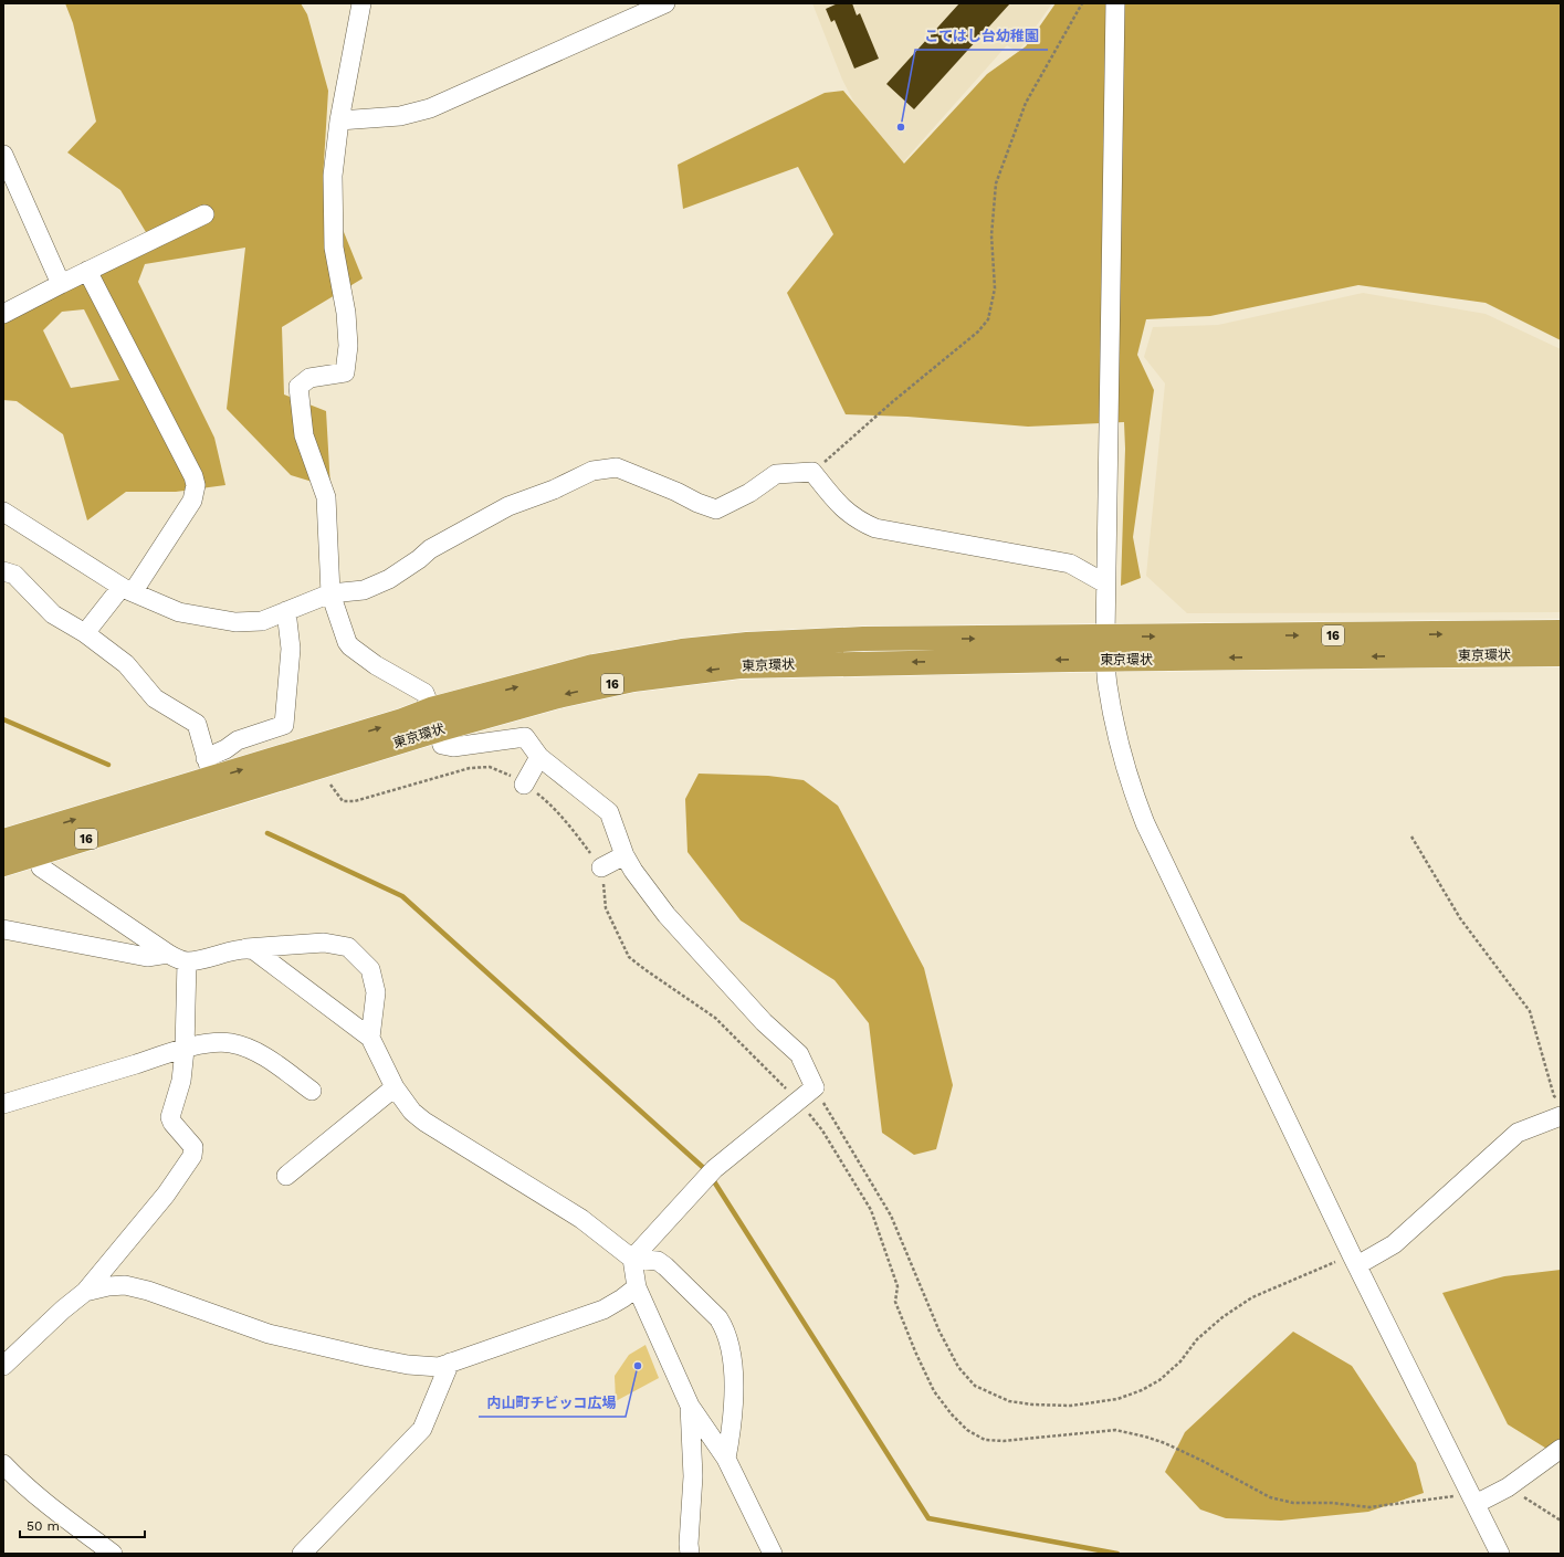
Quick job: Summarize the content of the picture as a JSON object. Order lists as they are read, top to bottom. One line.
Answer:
{"streets":{"highway":["16","東京環状"]},"places":["こてはし台幼稚園","内山町チビッコ広場"],"scale_bar":"50 m"}
